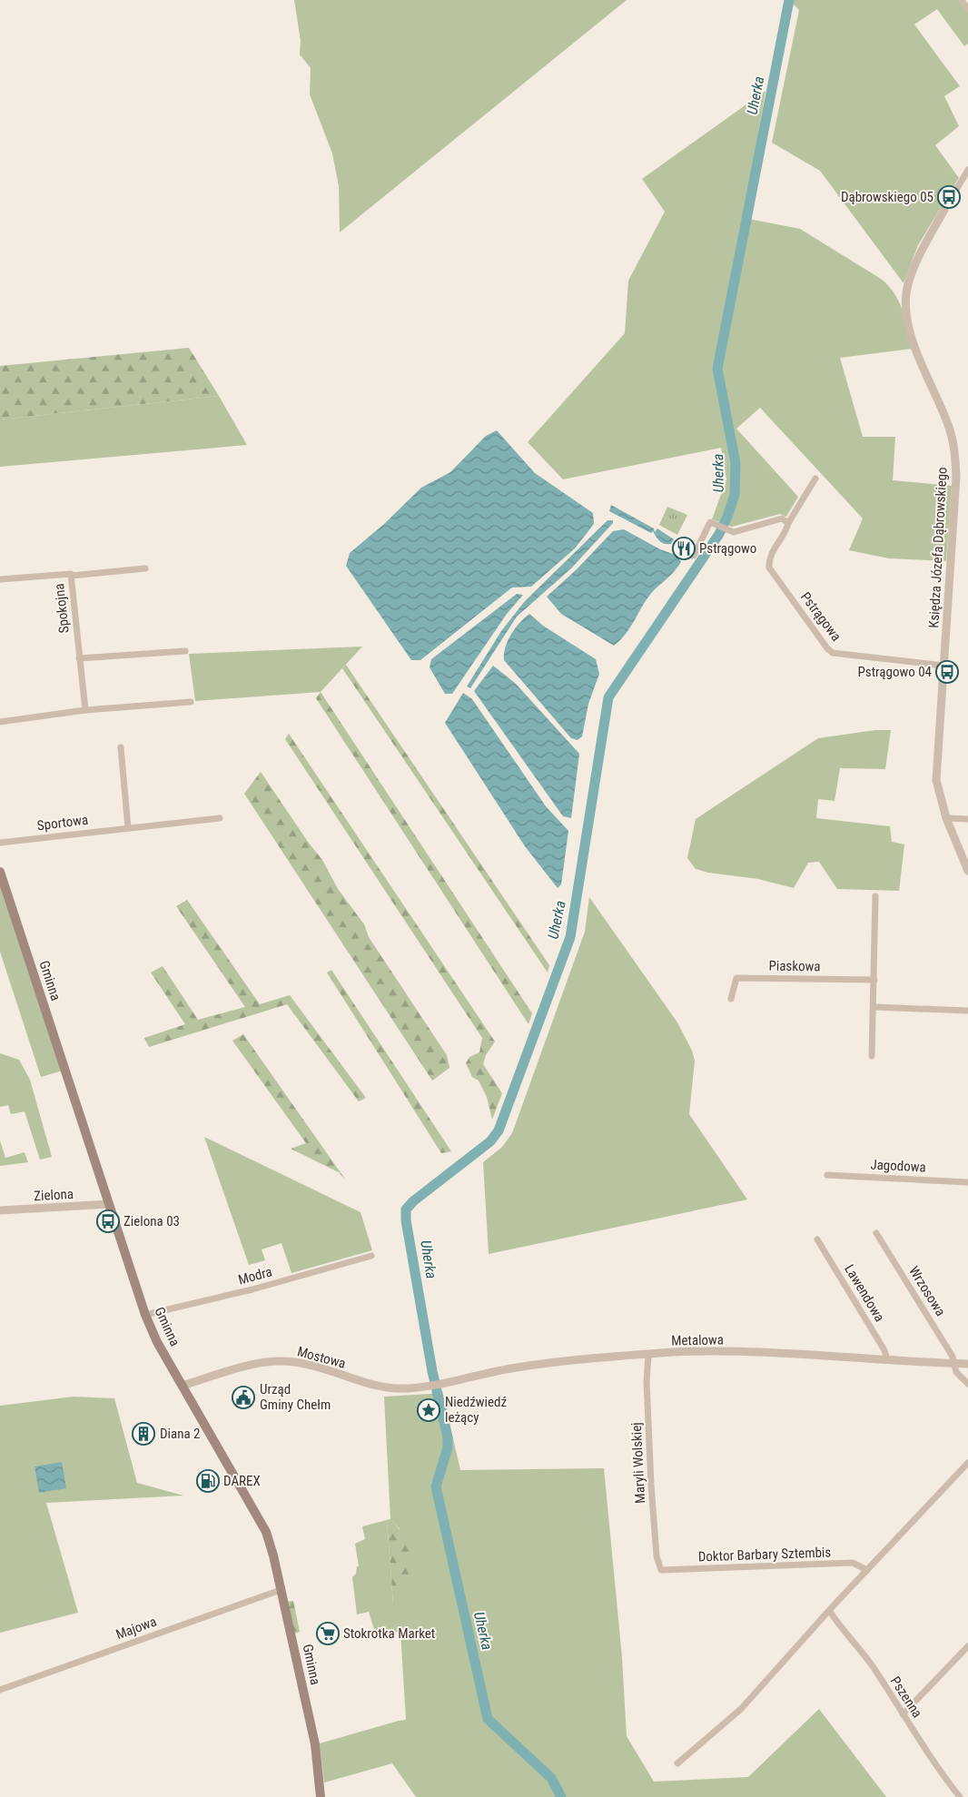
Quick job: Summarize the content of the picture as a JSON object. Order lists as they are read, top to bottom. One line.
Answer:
{"streets":{"main road":["Gminna"],"street":["Księdza Józefa Dąbrowskiego","Spokojna","Pstrągowa","Sportowa","Piaskowa","Jagodowa","Zielona","Modra","Wrzosowa","Lawendowa","Metalowa","Mostowa","Maryli Wolskiej","Doktor Barbary Sztembis","Majowa","Pszenna"]},"crossings":[["Księdza Józefa Dąbrowskiego","Pstrągowa"],["Gminna","Zielona"],["Gminna","Modra"],["Gminna","Mostowa"],["Gminna","Majowa"],["Wrzosowa","Metalowa"],["Lawendowa","Metalowa"],["Metalowa","Mostowa"],["Metalowa","Maryli Wolskiej"],["Maryli Wolskiej","Doktor Barbary Sztembis"]],"water":["Uherka"],"places":{"bus stop":["Dąbrowskiego 05","Pstrągowo 04","Zielona 03"],"restaurant":["Pstrągowo"],"public building":["Urząd Gminy Chełm"],"place":["Niedźwiedź leżący"],"building":["Diana 2"],"fuel station":["DAREX"],"supermarket":["Stokrotka Market"]}}
